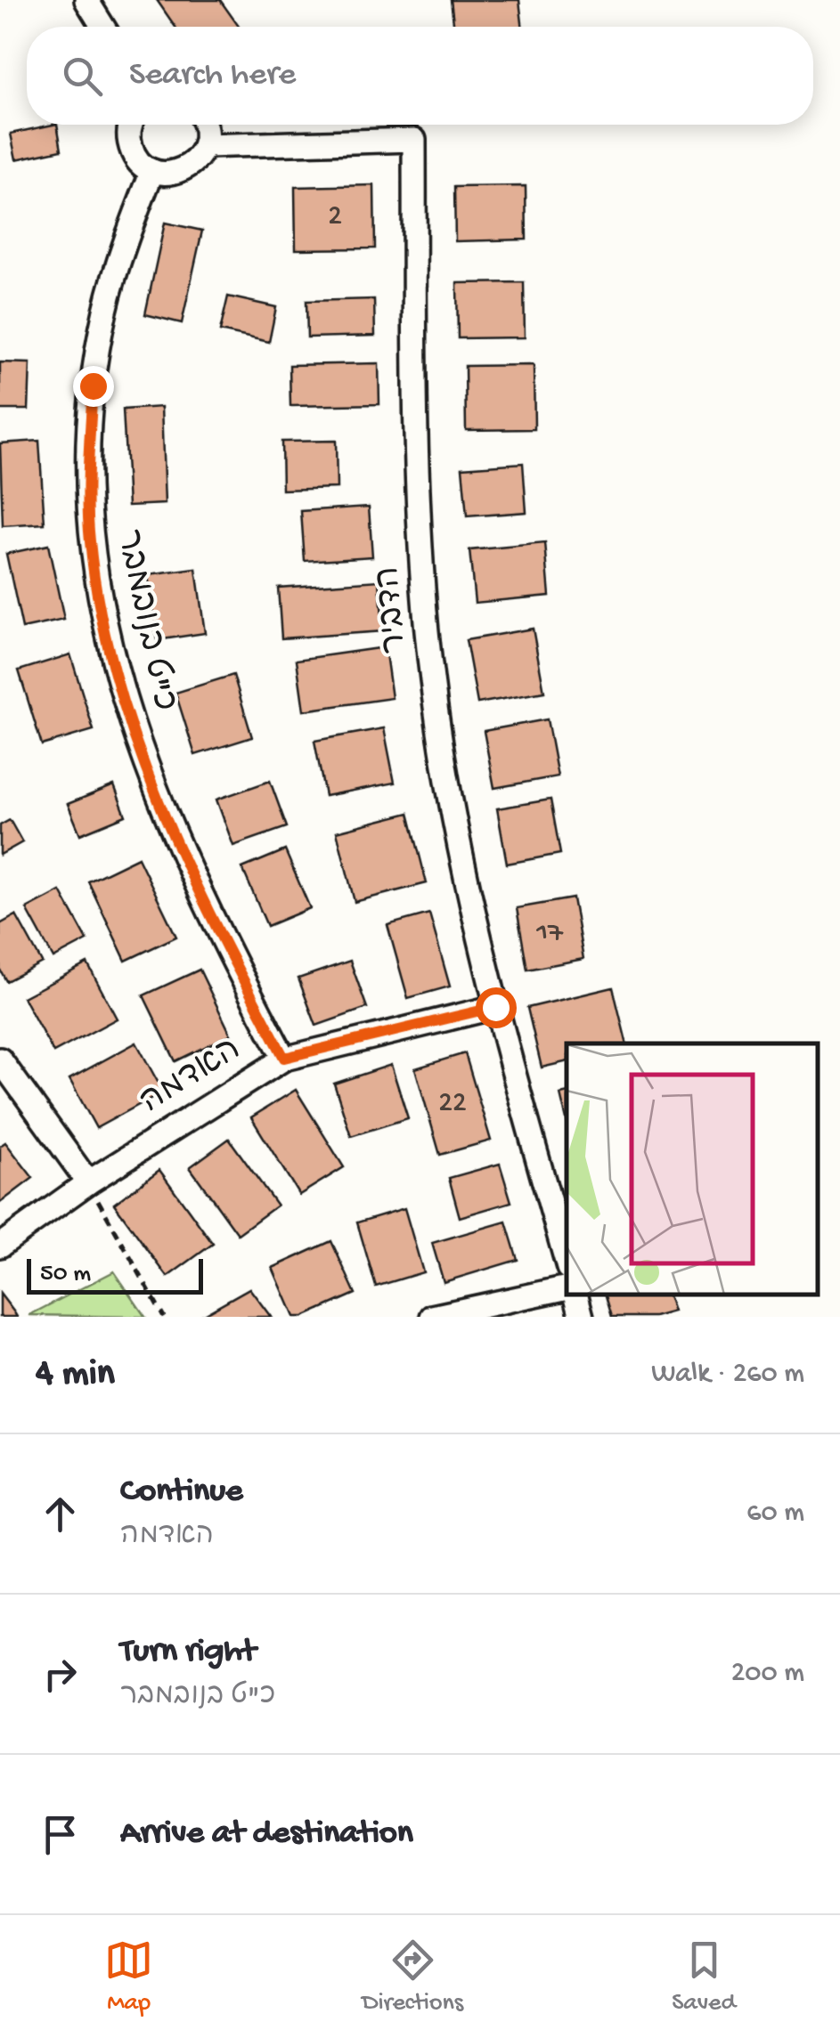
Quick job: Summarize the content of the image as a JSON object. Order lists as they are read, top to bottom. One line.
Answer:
{"streets":{"street":["הדביר","כ\"ט בנובמבר","האדמה"]},"crossings":[["הדביר","האדמה"],["כ\"ט בנובמבר","האדמה"]],"house_numbers":["2","17","22"],"scale_bar":"50 m","page":{"search":"Search here","scale":"50 m","heading":["4 min","Walk · 260 m"],"list":[["Continue","האדמה","60 m"],["Turn right","כ\"ט בנובמבר","200 m"],"Arrive at destination"],"nav":["Map","Directions","Saved"]}}
